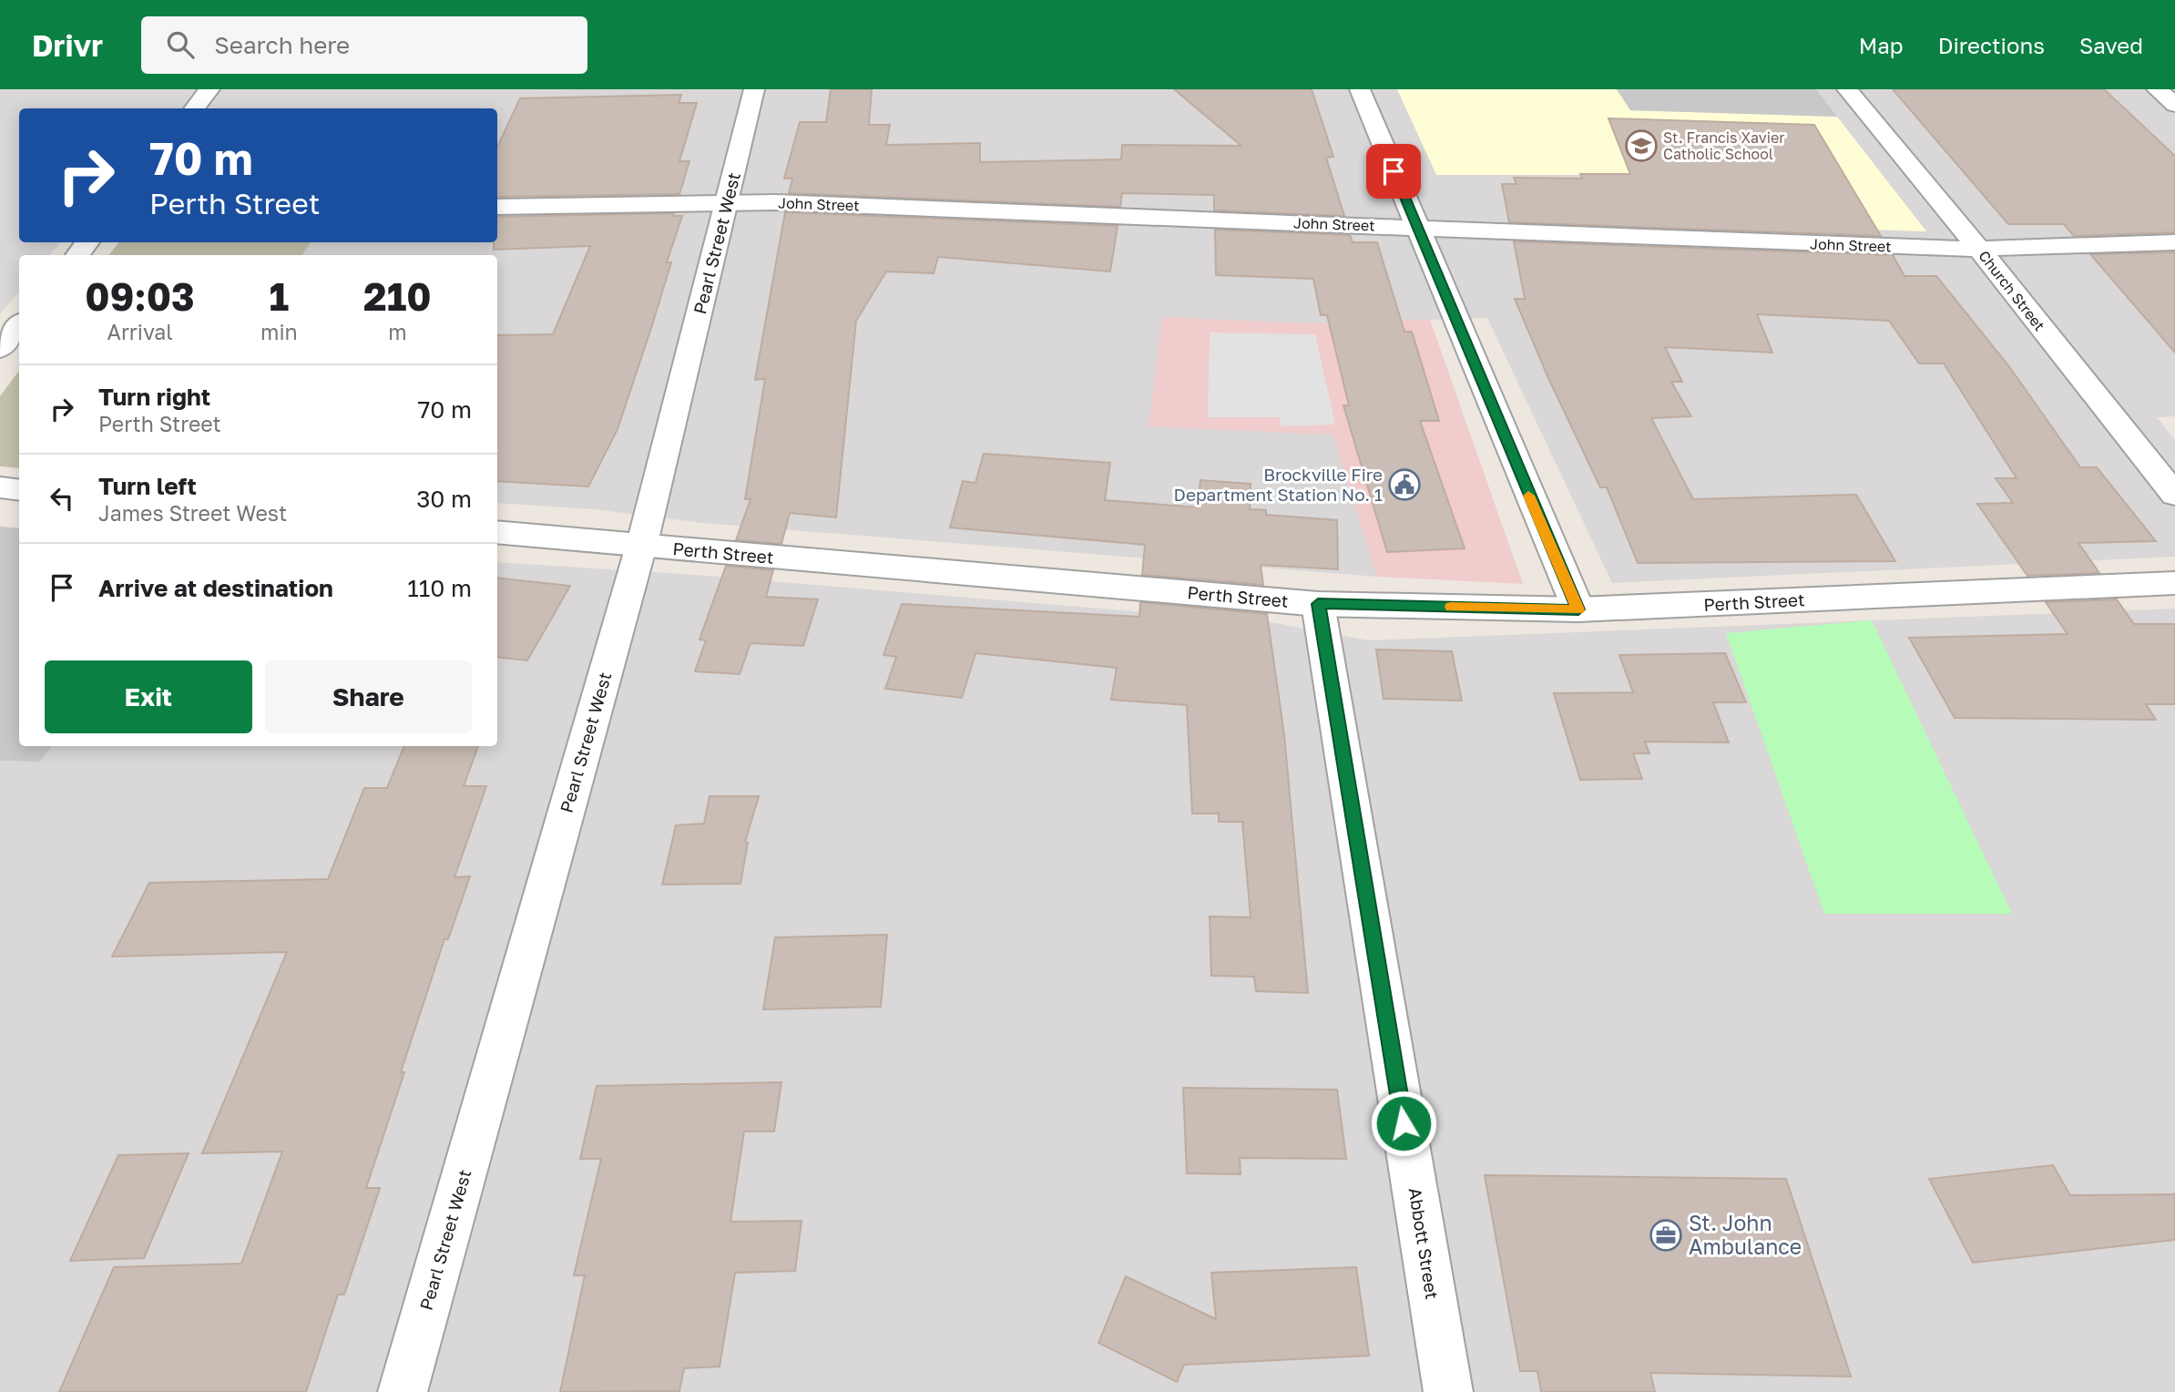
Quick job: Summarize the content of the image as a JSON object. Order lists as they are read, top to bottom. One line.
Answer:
{"streets":{"street":["John Street","Pearl Street West","Church Street","Perth Street","Abbott Street"]},"crossings":[["John Street","Pearl Street West"],["John Street","Church Street"],["Pearl Street West","Perth Street"],["Perth Street","Abbott Street"]],"places":{"school or university":["St. Francis Xavier Catholic School"],"public building":["Brockville Fire Department Station No. 1"],"office":["St. John Ambulance"]},"page":{"header":"Drivr","search":"Search here","nav":["Map","Directions","Saved"],"turn":["70 m","Perth Street"],"eta":["09:03","Arrival","1","min","210","m"],"list":[{"name":"Turn right","note":"Perth Street","value":"70 m"},{"name":"Turn left","note":"James Street West","value":"30 m"},{"name":"Arrive at destination","value":"110 m"}],"buttons":["Exit","Share"]}}
